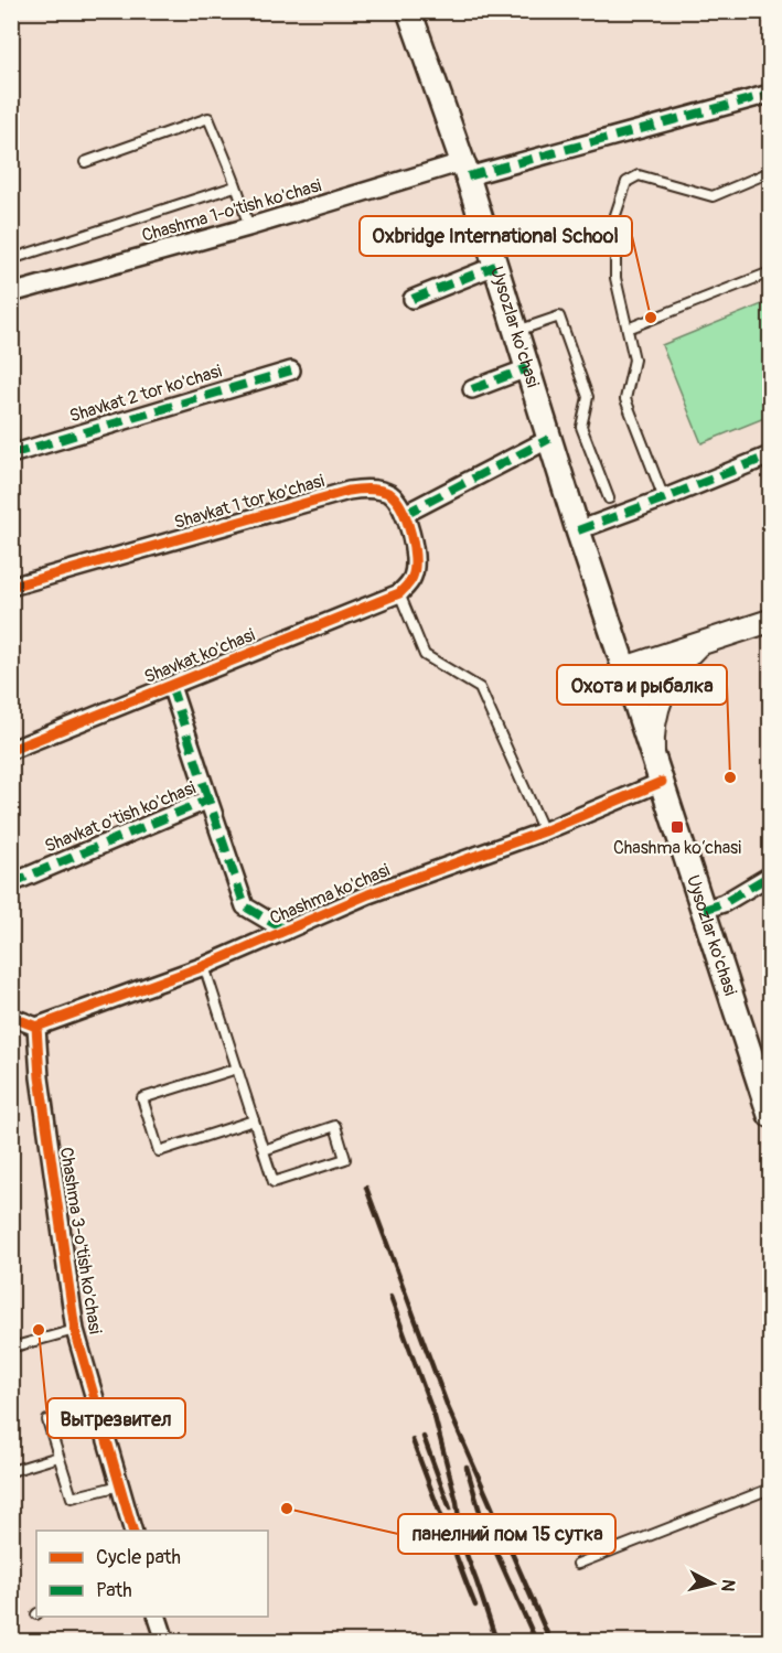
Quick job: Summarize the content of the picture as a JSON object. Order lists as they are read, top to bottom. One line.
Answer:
{"streets":{"main road":["Uysozlar ko'chasi"],"street":["Chashma 1-o'tish ko'chasi","Shavkat 2 tor ko'chasi","Shavkat 1 tor ko'chasi","Shavkat ko'chasi","Shavkat o'tish ko'chasi","Chashma ko'chasi","Chashma 3-o'tish ko'chasi"]},"crossings":[["Chashma 1-o'tish ko'chasi","Uysozlar ko'chasi"],["Uysozlar ko'chasi","Chashma ko'chasi"],["Shavkat o'tish ko'chasi","Chashma ko'chasi"],["Chashma ko'chasi","Chashma 3-o'tish ko'chasi"]],"places":{"other":["Oxbridge International School","Охота и рыбалка","Вытрезвител","панелний пом 15 сутка"],"transit":["Chashma ko‘chasi"]},"legend":["Cycle path","Path"],"north":"right"}
